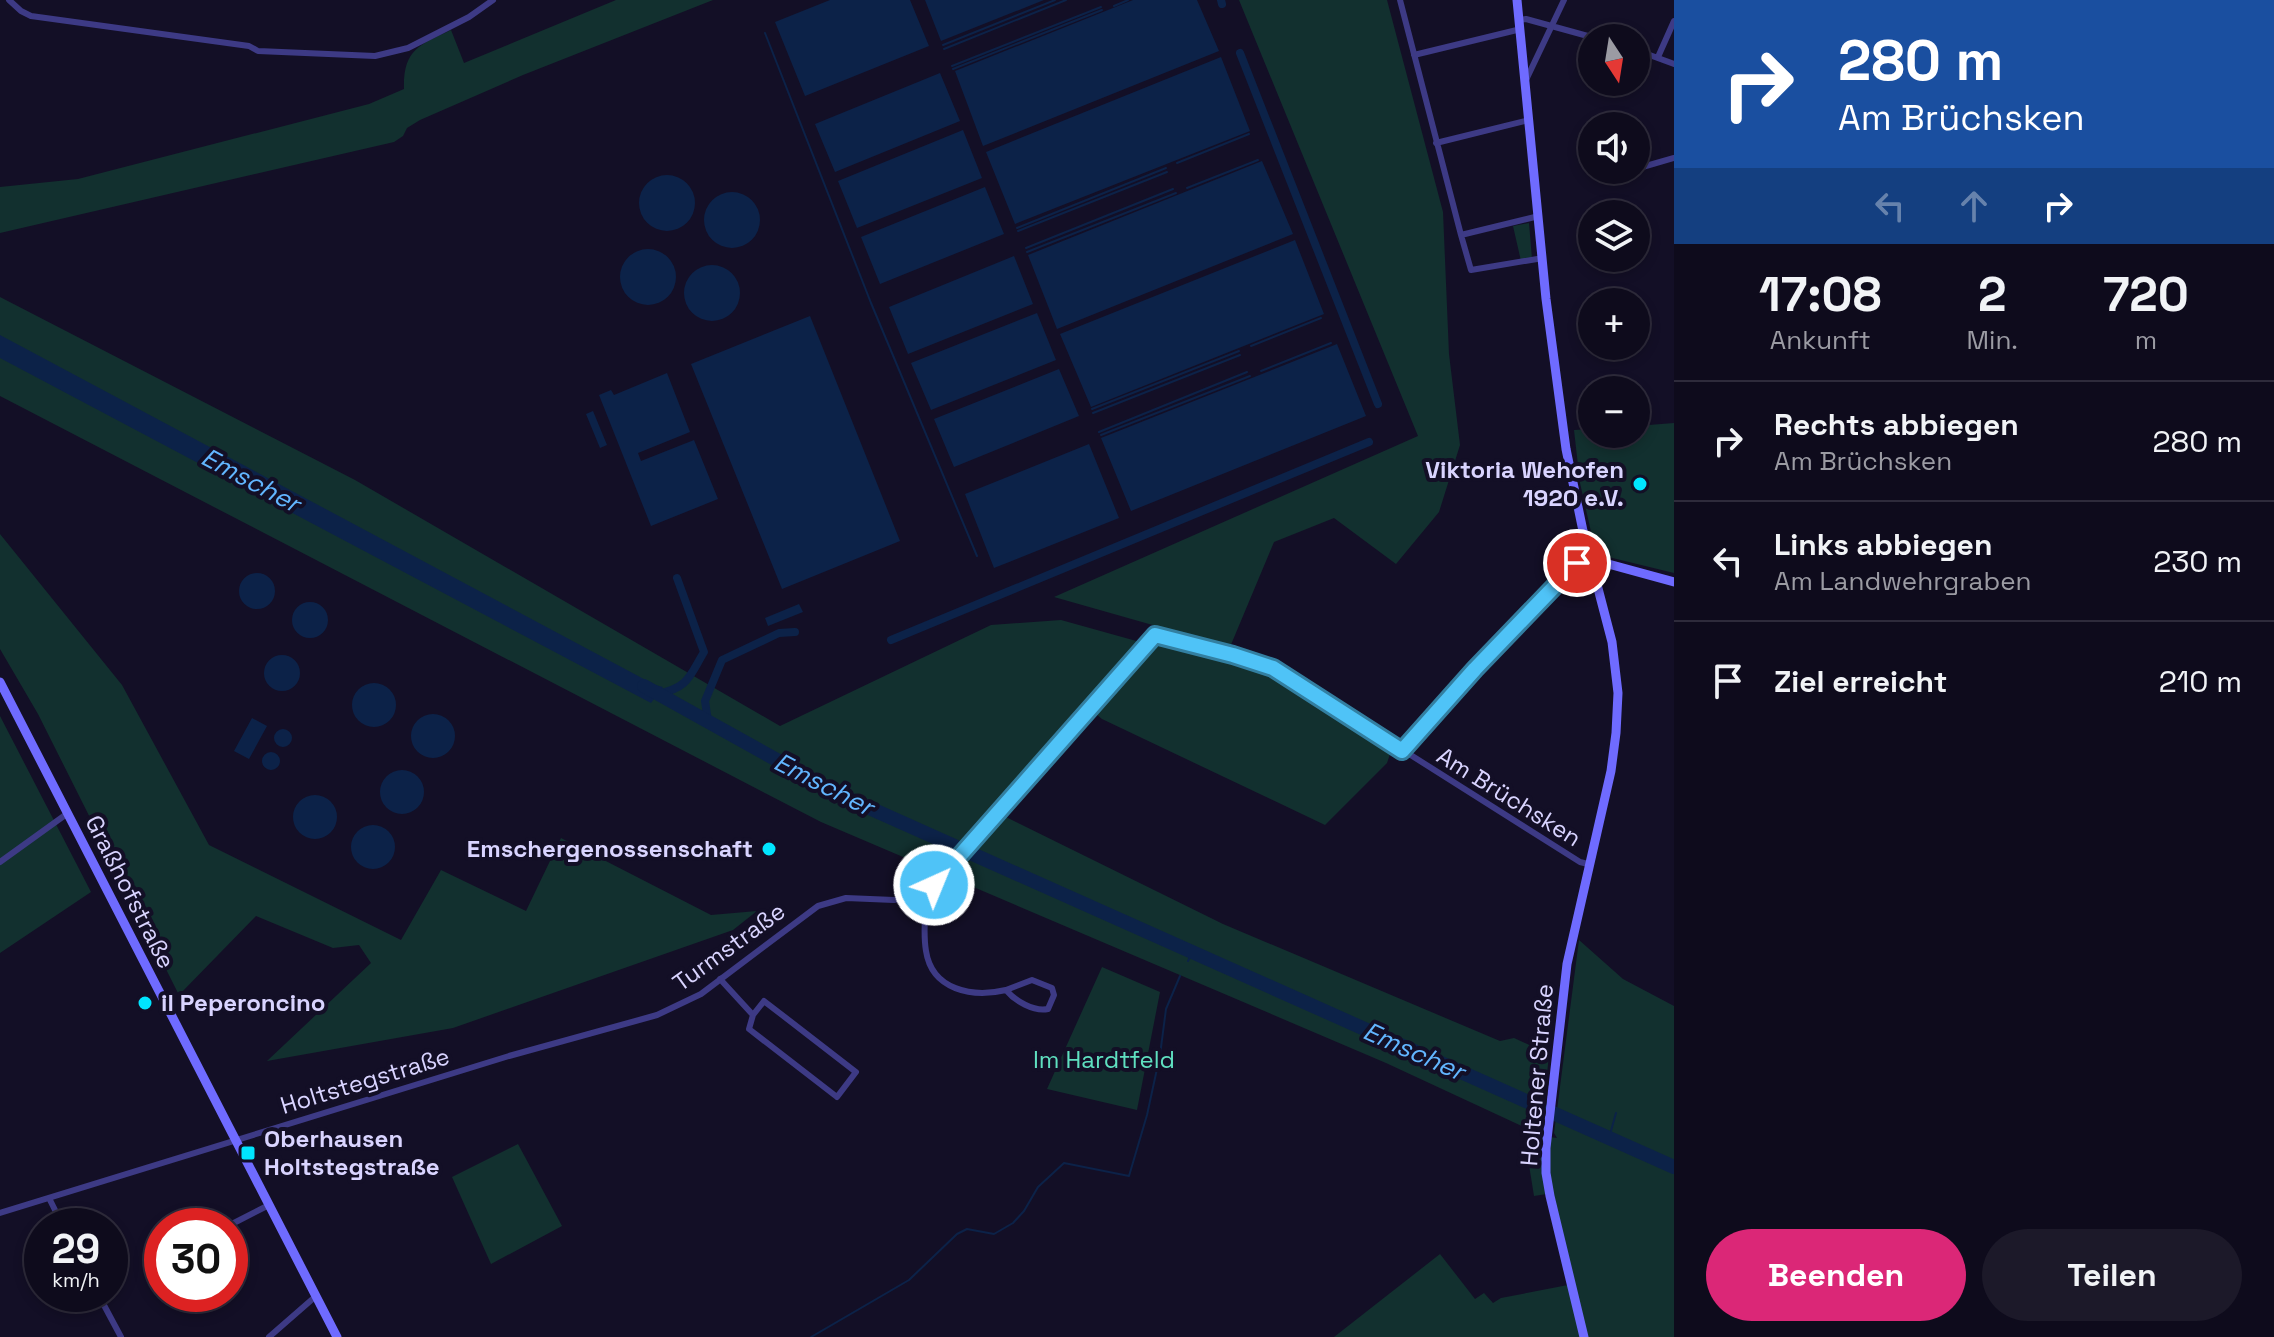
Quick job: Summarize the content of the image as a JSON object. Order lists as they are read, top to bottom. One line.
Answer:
{"streets":{"main road":["Graßhofstraße","Holtener Straße"],"street":["Am Brüchsken","Turmstraße","Holtstegstraße"]},"crossings":[["Am Brüchsken","Turmstraße"],["Am Brüchsken","Holtener Straße"],["Graßhofstraße","Holtstegstraße"],["Turmstraße","Holtstegstraße"]],"water":["Emscher"],"parks":["Im Hardtfeld"],"places":{"other":["Viktoria Wehofen 1920 e.V.","Emschergenossenschaft","il Peperoncino"],"transit":["Oberhausen Holtstegstraße"]},"north":"bottom","page":{"turn":["280 m","Am Brüchsken"],"map_buttons":["+","−"],"eta":["17:08","Ankunft","2","Min.","720","m"],"list":[{"name":"Rechts abbiegen","note":"Am Brüchsken","value":"280 m"},{"name":"Links abbiegen","note":"Am Landwehrgraben","value":"230 m"},{"name":"Ziel erreicht","value":"210 m"}],"speed":"29 km/h","limit":"30","buttons":["Beenden","Teilen"]}}
